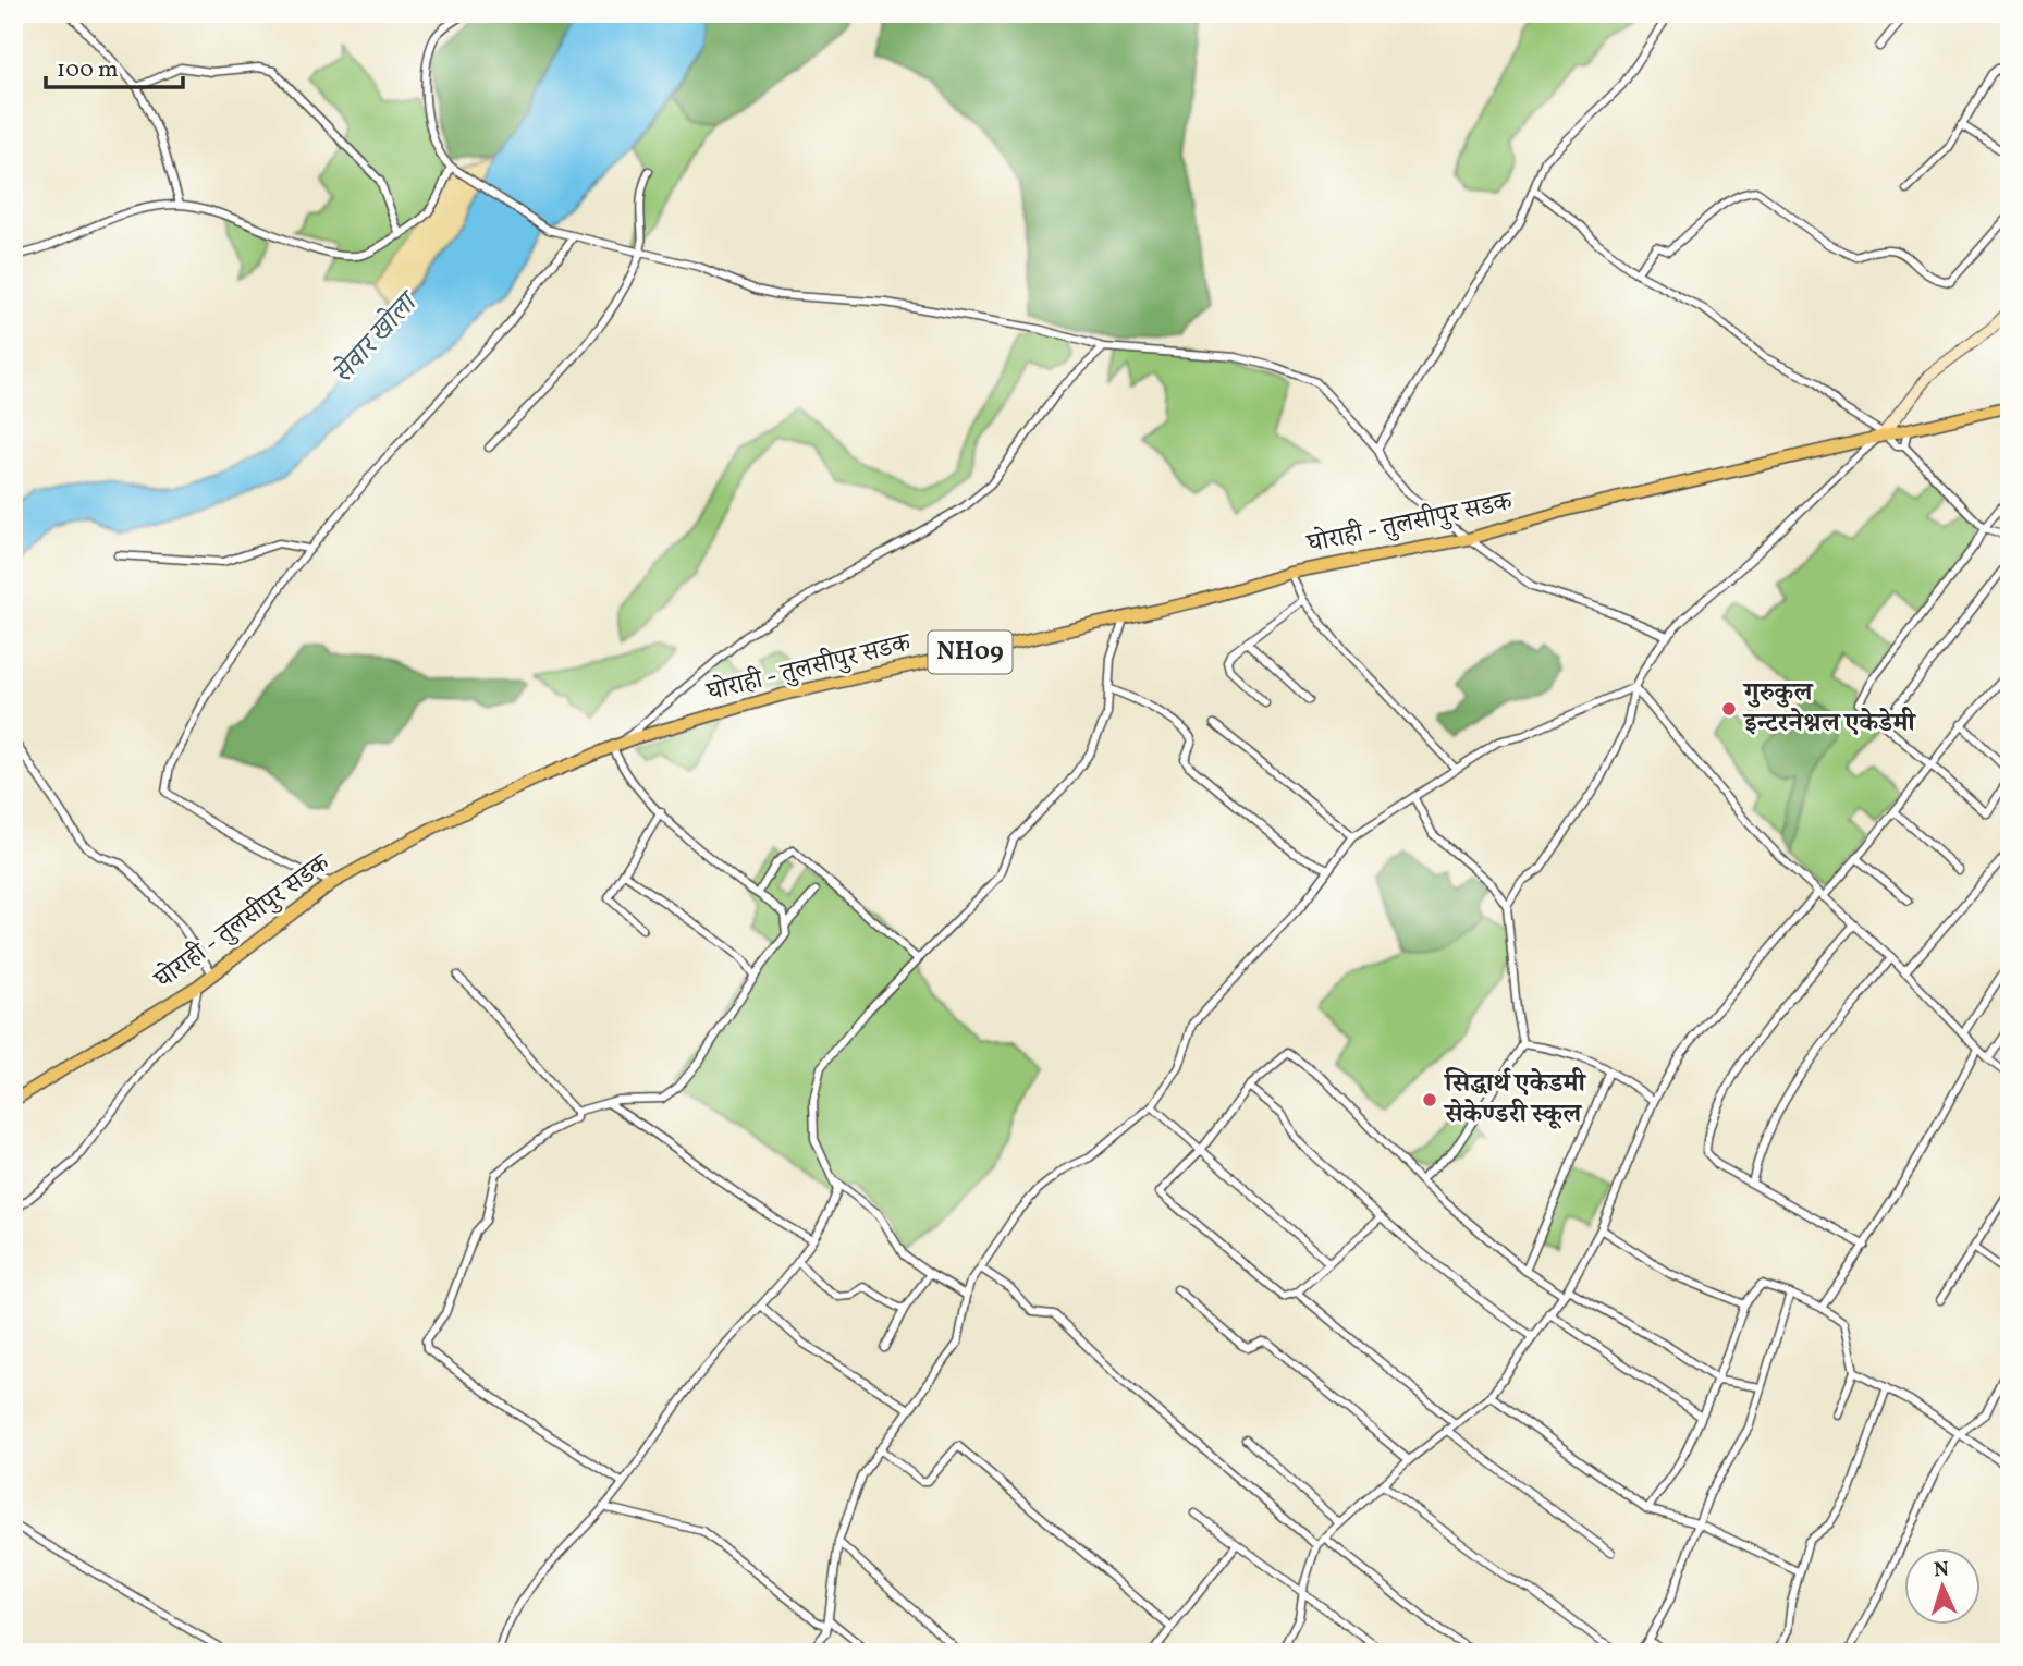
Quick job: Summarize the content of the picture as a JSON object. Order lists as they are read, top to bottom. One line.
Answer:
{"streets":{"main road":["घोराही - तुलसीपुर सडक","NH09"]},"water":["सेवार खोला"],"places":["गुरुकुल इन्टरनेश्नल एकेडेमी","सिद्धार्थ एकेडमी सेकेण्डरी स्कूल"],"scale_bar":"100 m","north":"top"}
